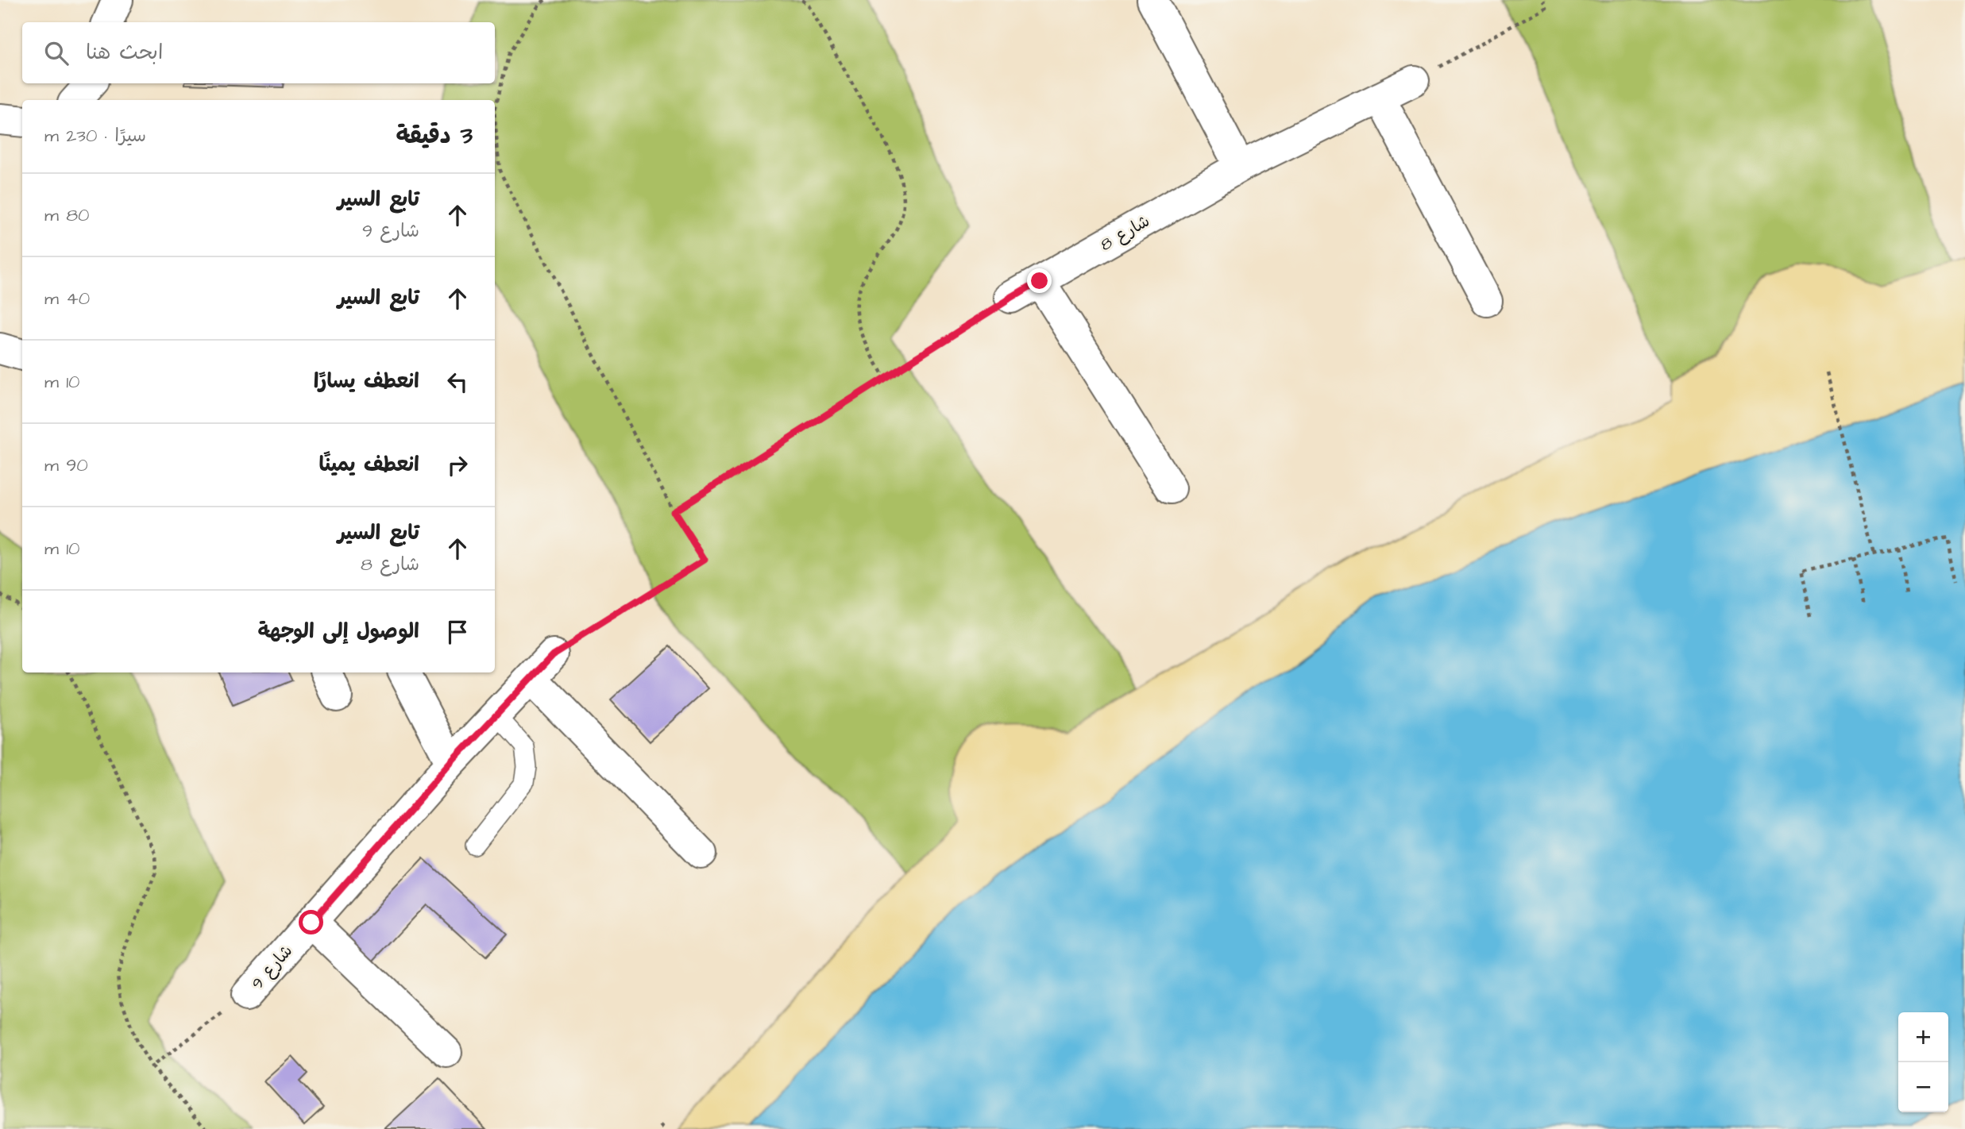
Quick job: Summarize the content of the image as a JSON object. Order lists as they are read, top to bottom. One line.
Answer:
{"streets":{"street":["شارع 8","شارع 9"]},"page":{"search":"ابحث هنا","heading":["3 دقيقة","سيرًا · 230 m"],"list":[["تابع السير","شارع 9","80 m"],["تابع السير","40 m"],["انعطف يسارًا","10 m"],["انعطف يمينًا","90 m"],["تابع السير","شارع 8","10 m"],"الوصول إلى الوجهة"],"map_buttons":["+","−"]}}
